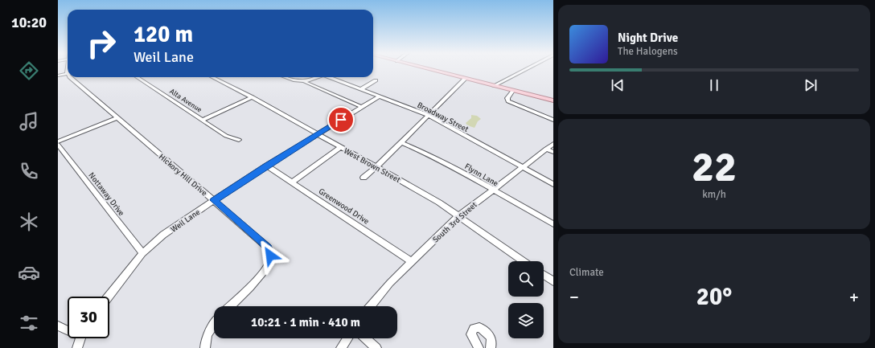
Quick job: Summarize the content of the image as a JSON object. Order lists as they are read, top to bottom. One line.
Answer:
{"streets":{"street":["Alta Avenue","Broadway Street","West Brown Street","Hickory Hill Drive","Flynn Lane","Nottaway Drive","Greenwood Drive","Weil Lane","South 3rd Street"]},"crossings":[["Alta Avenue","West Brown Street"],["Broadway Street","Weil Lane"],["Broadway Street","South 3rd Street"],["West Brown Street","Weil Lane"],["West Brown Street","South 3rd Street"],["Hickory Hill Drive","Weil Lane"],["Flynn Lane","South 3rd Street"],["Nottaway Drive","Weil Lane"],["Greenwood Drive","Weil Lane"],["Greenwood Drive","South 3rd Street"]],"page":{"tabs":"10:20","turn":["120 m","Weil Lane"],"song":["Night Drive","The Halogens"],"tile":[["22","km/h"],"Climate"],"heat":["−","20°","+"],"limit":"30","trip":"10:21 · 1 min · 410 m"}}
